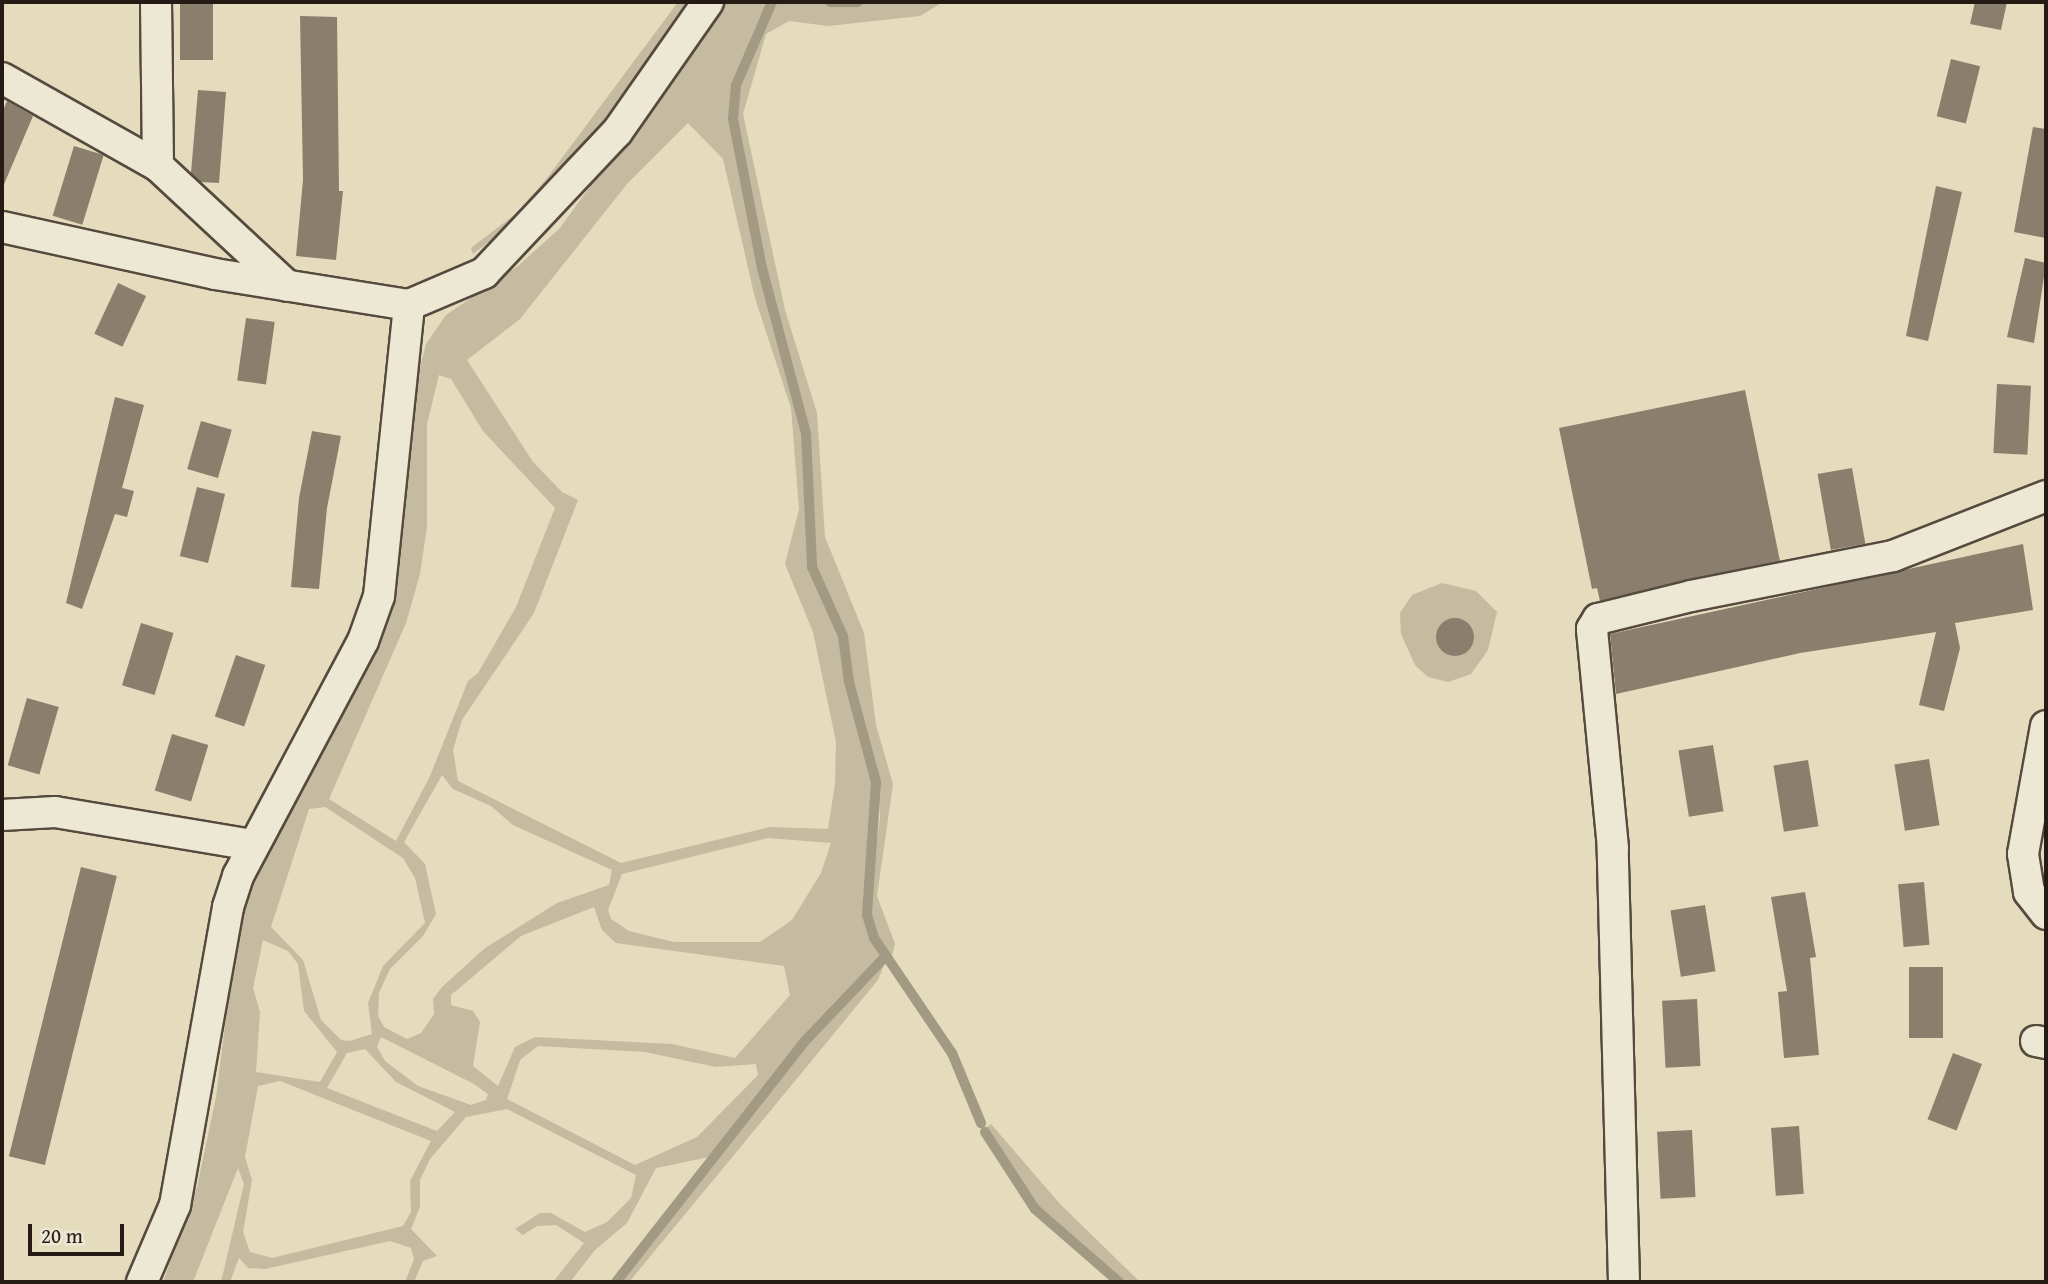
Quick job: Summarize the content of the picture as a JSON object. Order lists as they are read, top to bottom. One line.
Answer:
{"scale_bar":"20 m"}
